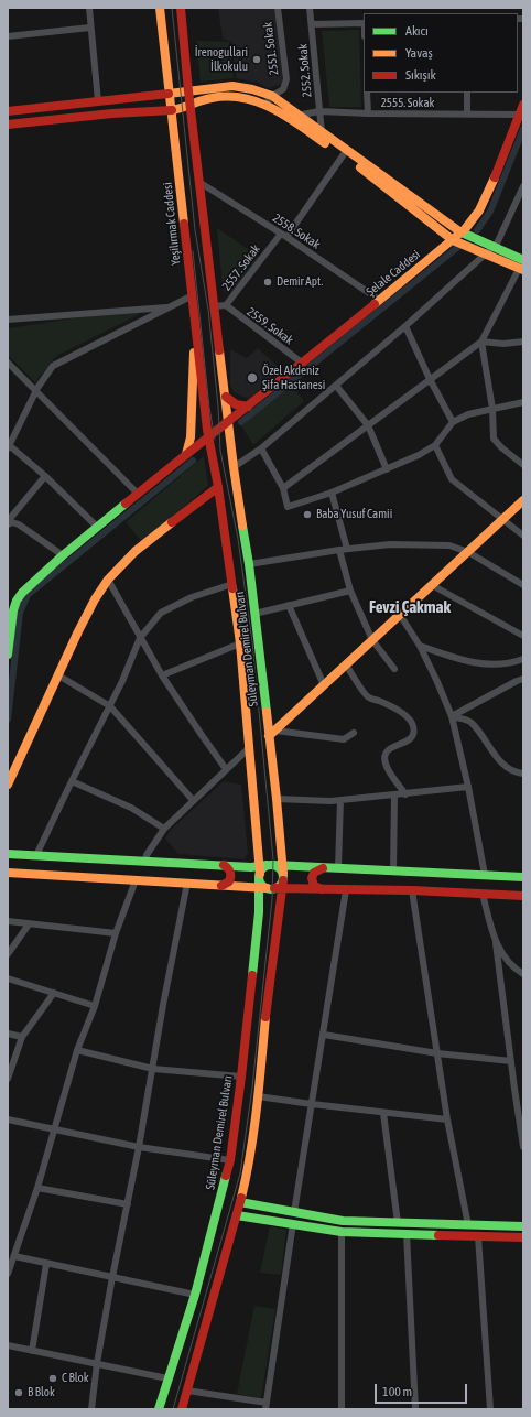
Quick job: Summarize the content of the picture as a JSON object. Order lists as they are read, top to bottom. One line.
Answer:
{"streets":{"main road":["Yeşilırmak Caddesi","Şelale Caddesi","Süleyman Demirel Bulvarı"],"street":["2551. Sokak","2552. Sokak","2555. Sokak","2558. Sokak","2557. Sokak","2559. Sokak"]},"crossings":[["2552. Sokak","2555. Sokak"],["2555. Sokak","Şelale Caddesi"],["Yeşilırmak Caddesi","Şelale Caddesi"],["Yeşilırmak Caddesi","Süleyman Demirel Bulvarı"],["2558. Sokak","2557. Sokak"],["2558. Sokak","Şelale Caddesi"],["2557. Sokak","2559. Sokak"],["Şelale Caddesi","2559. Sokak"],["Şelale Caddesi","Süleyman Demirel Bulvarı"]],"districts":["Fevzi Çakmak"],"places":["İrenogullari İlkokulu","Demir Apt.","Özel Akdeniz Şifa Hastanesi","Baba Yusuf Camii","C Blok","B Blok"],"legend":["Akıcı","Yavaş","Sıkışık"],"scale_bar":"100 m"}
